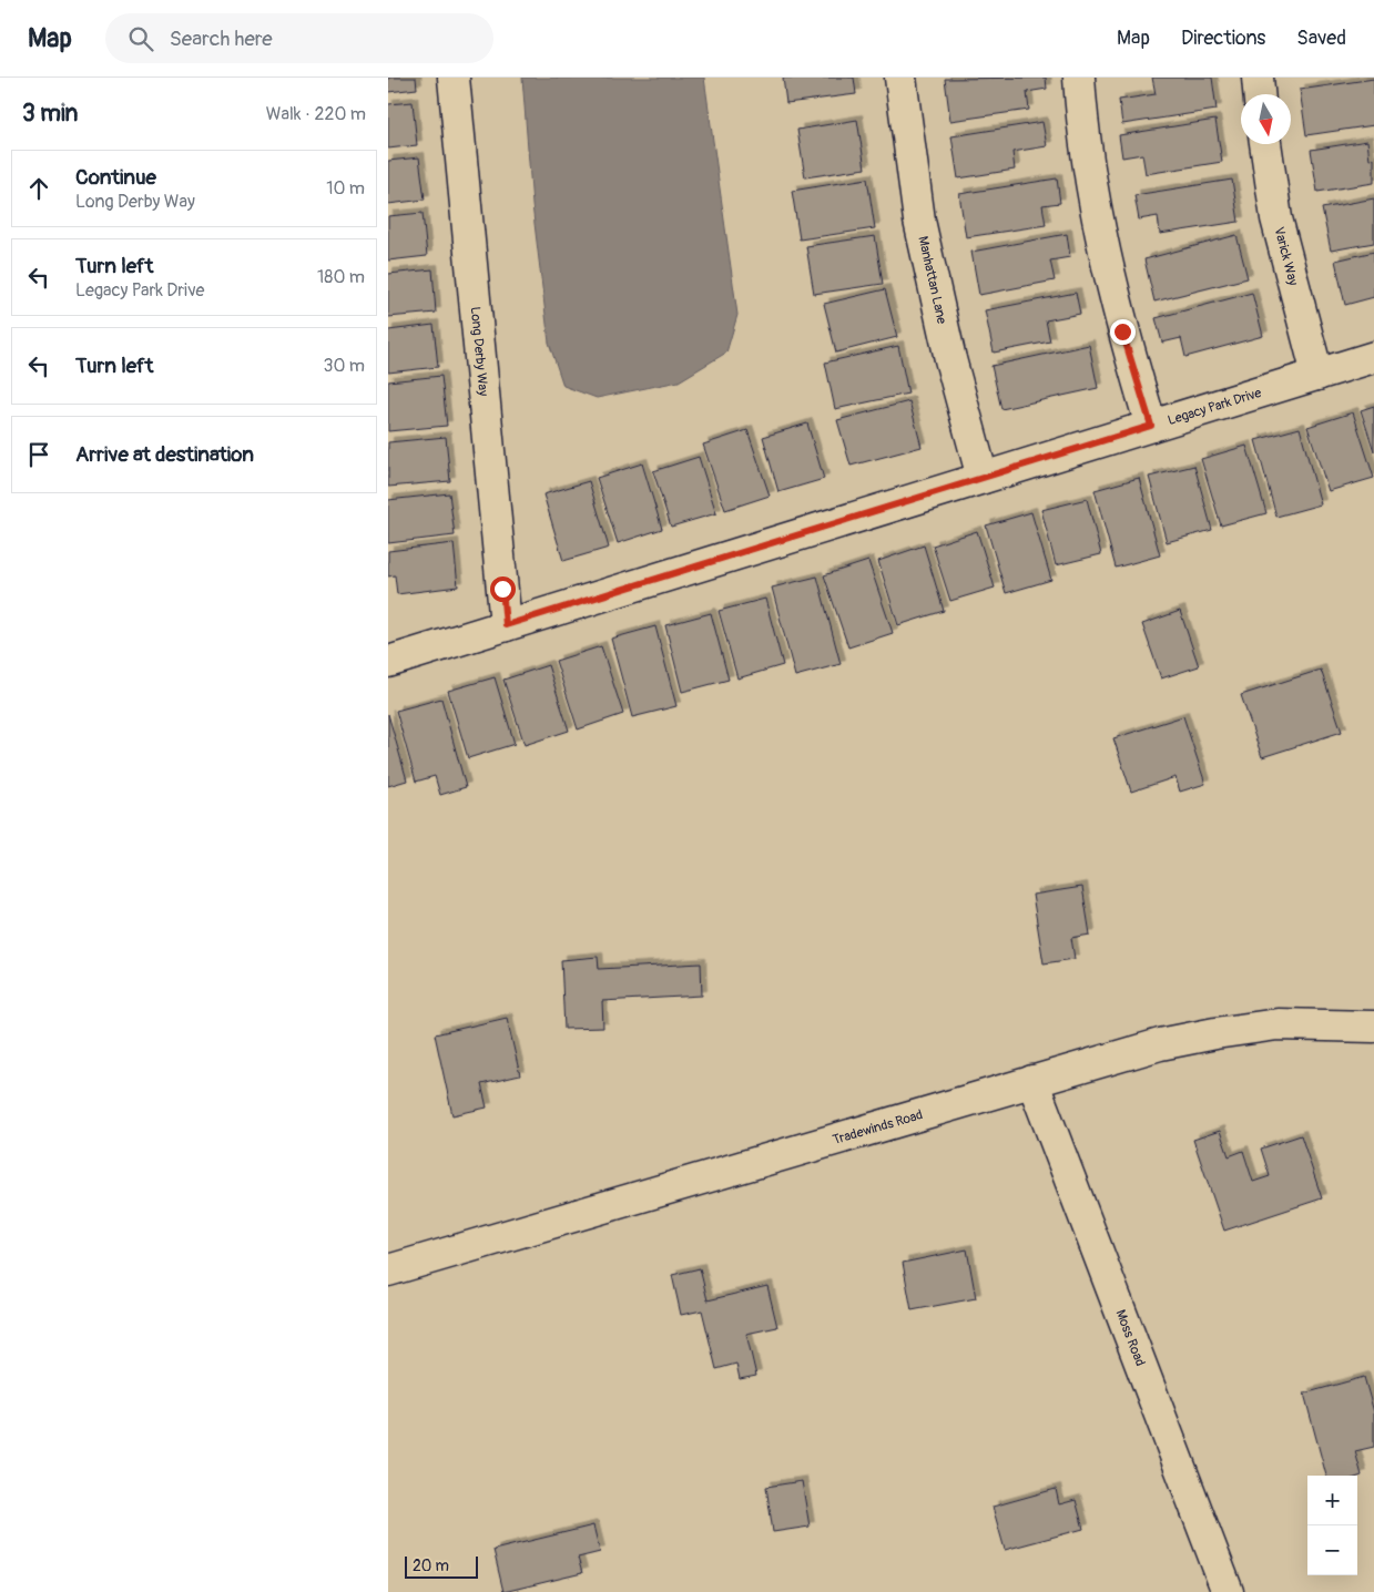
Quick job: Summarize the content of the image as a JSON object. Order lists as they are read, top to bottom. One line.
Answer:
{"streets":{"street":["Varick Way","Manhattan Lane","Long Derby Way","Legacy Park Drive","Tradewinds Road","Moss Road"]},"crossings":[["Varick Way","Legacy Park Drive"],["Manhattan Lane","Legacy Park Drive"],["Long Derby Way","Legacy Park Drive"],["Tradewinds Road","Moss Road"]],"scale_bar":"20 m","north":"bottom","page":{"header":"Map","search":"Search here","nav":["Map","Directions","Saved"],"heading":["3 min","Walk · 220 m"],"list":[["Continue","Long Derby Way","10 m"],["Turn left","Legacy Park Drive","180 m"],["Turn left","30 m"],"Arrive at destination"],"map_buttons":["+","−"],"scale":"20 m"}}
